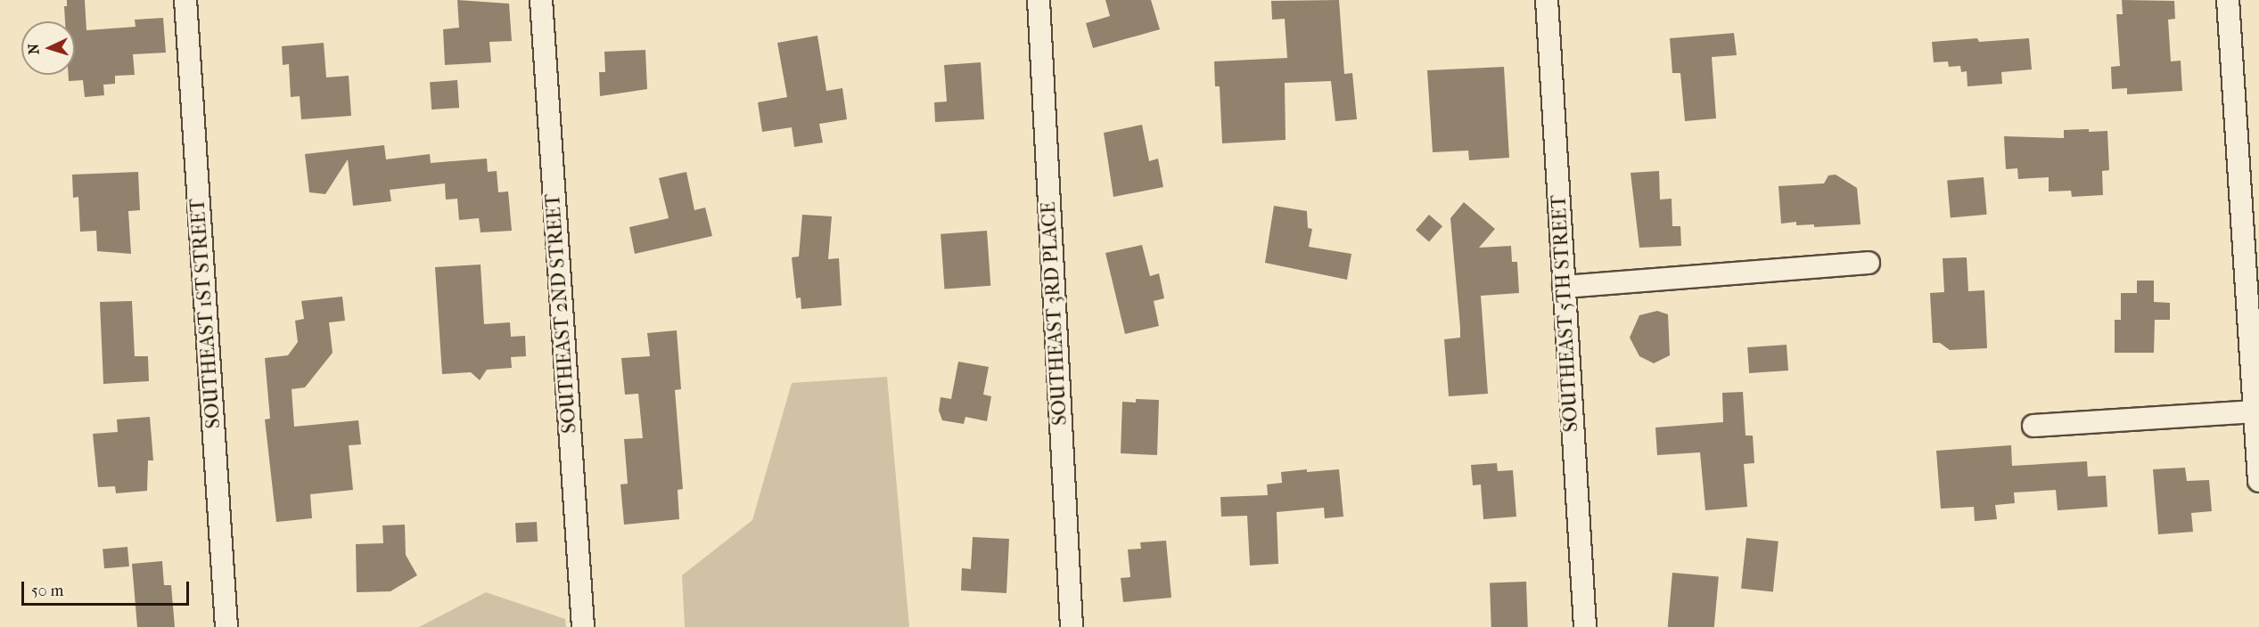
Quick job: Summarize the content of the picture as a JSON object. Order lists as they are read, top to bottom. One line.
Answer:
{"streets":{"street":["SOUTHEAST 1ST STREET","SOUTHEAST 2ND STREET","SOUTHEAST 3RD PLACE","SOUTHEAST 5TH STREET"]},"scale_bar":"50 m","north":"left"}
